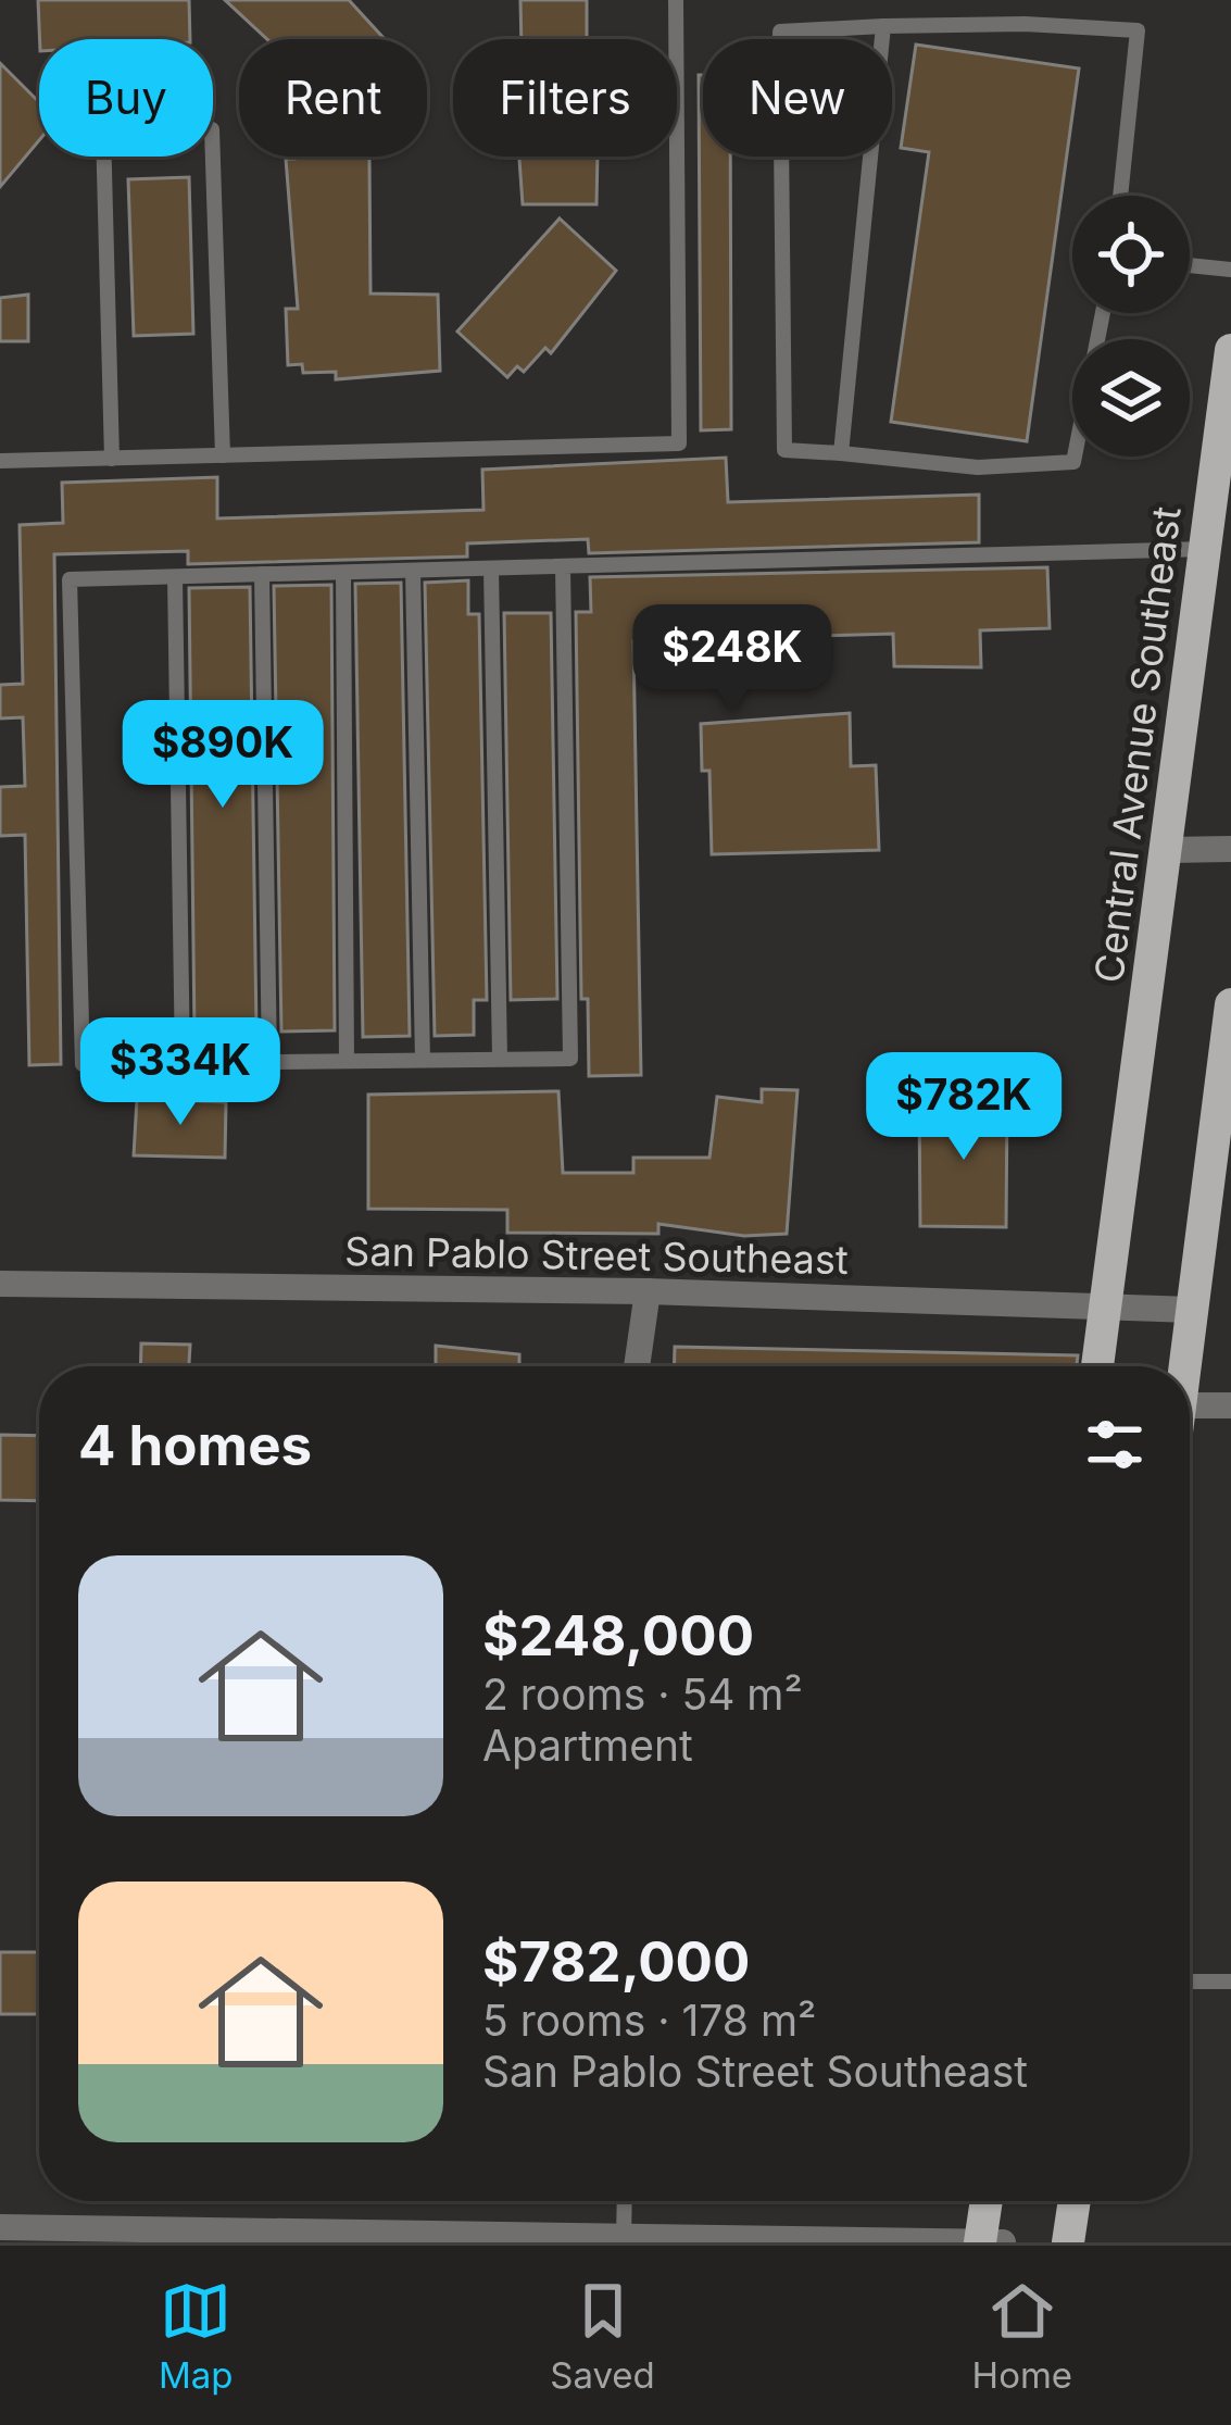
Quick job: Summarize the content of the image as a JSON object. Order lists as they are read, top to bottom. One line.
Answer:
{"streets":{"main road":["Central Avenue Southeast"],"street":["San Pablo Street Southeast"]},"crossings":[["Central Avenue Southeast","San Pablo Street Southeast"]],"page":{"chip":["Buy","Rent","Filters","New"],"price":["$248K","$890K","$334K","$782K"],"heading":"4 homes","list":[{"name":"$248,000","note":"2 rooms · 54 m² · Apartment"},{"name":"$782,000","note":"5 rooms · 178 m² · San Pablo Street Southeast"}],"tabs":["Map","Saved","Home"]}}
